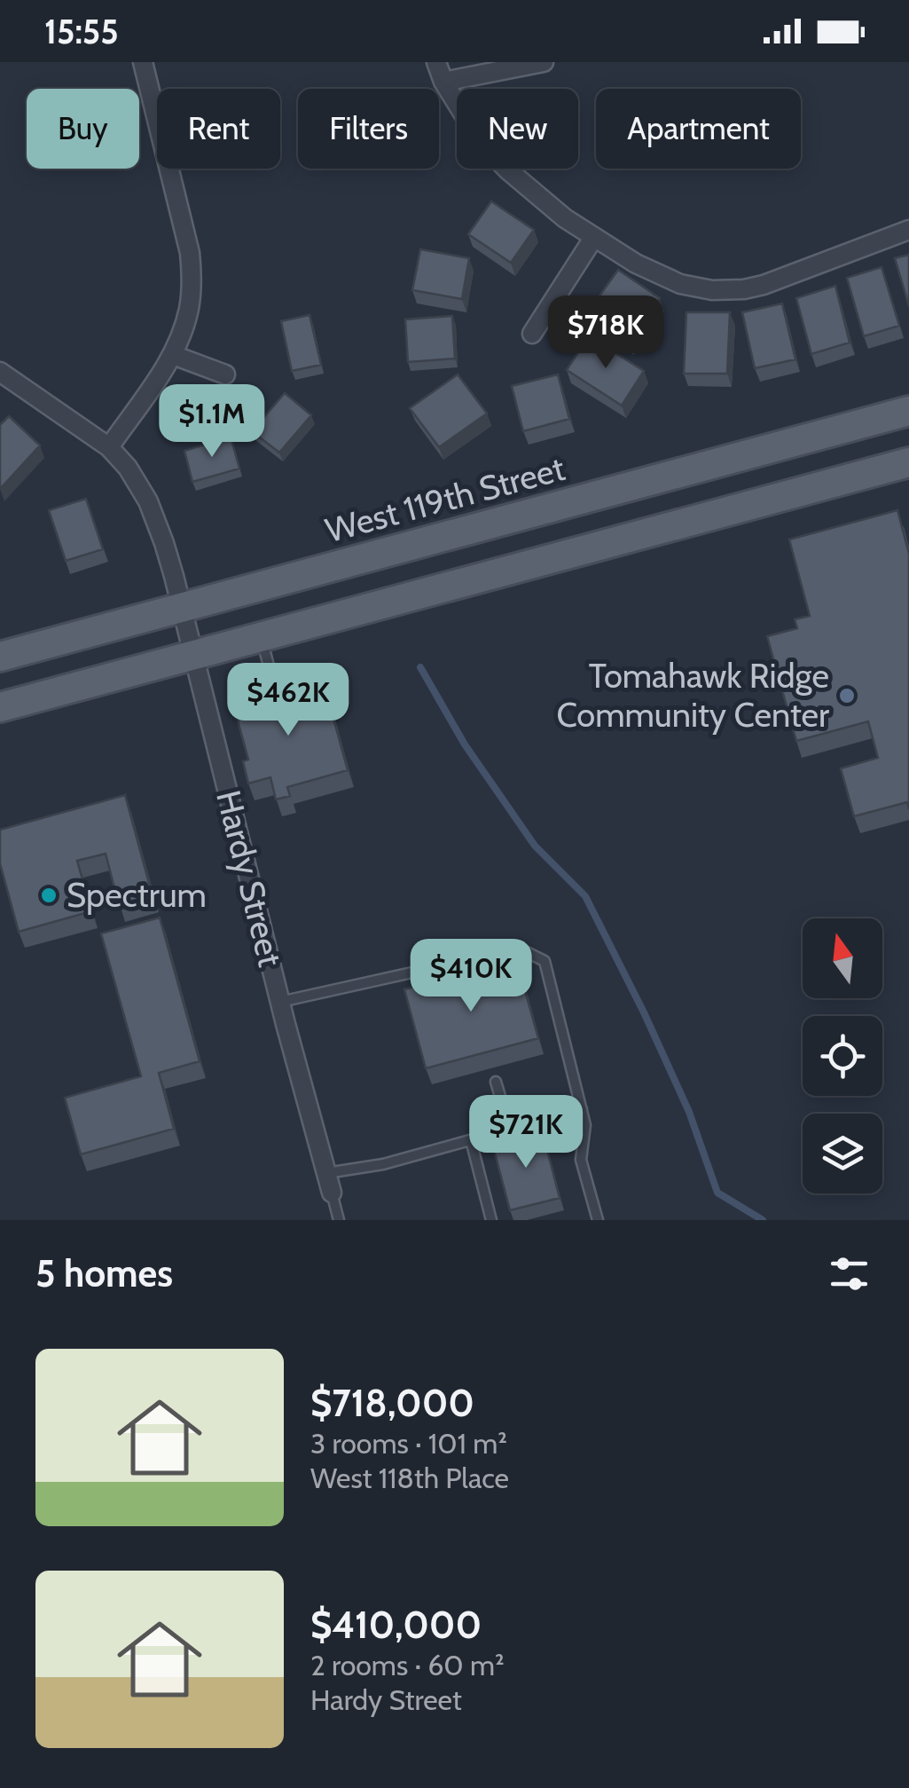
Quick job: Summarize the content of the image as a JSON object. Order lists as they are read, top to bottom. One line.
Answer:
{"streets":{"main road":["West 119th Street"],"street":["Hardy Street"]},"crossings":[["West 119th Street","Hardy Street"]],"places":["Tomahawk Ridge Community Center","Spectrum"],"north":"top","page":{"status":"15:55","chip":["Buy","Rent","Filters","New","Apartment"],"price":["$718K","$1.1M","$462K","$410K","$721K"],"heading":"5 homes","list":[{"name":"$718,000","note":"3 rooms · 101 m² · West 118th Place"},{"name":"$410,000","note":"2 rooms · 60 m² · Hardy Street"}]}}
